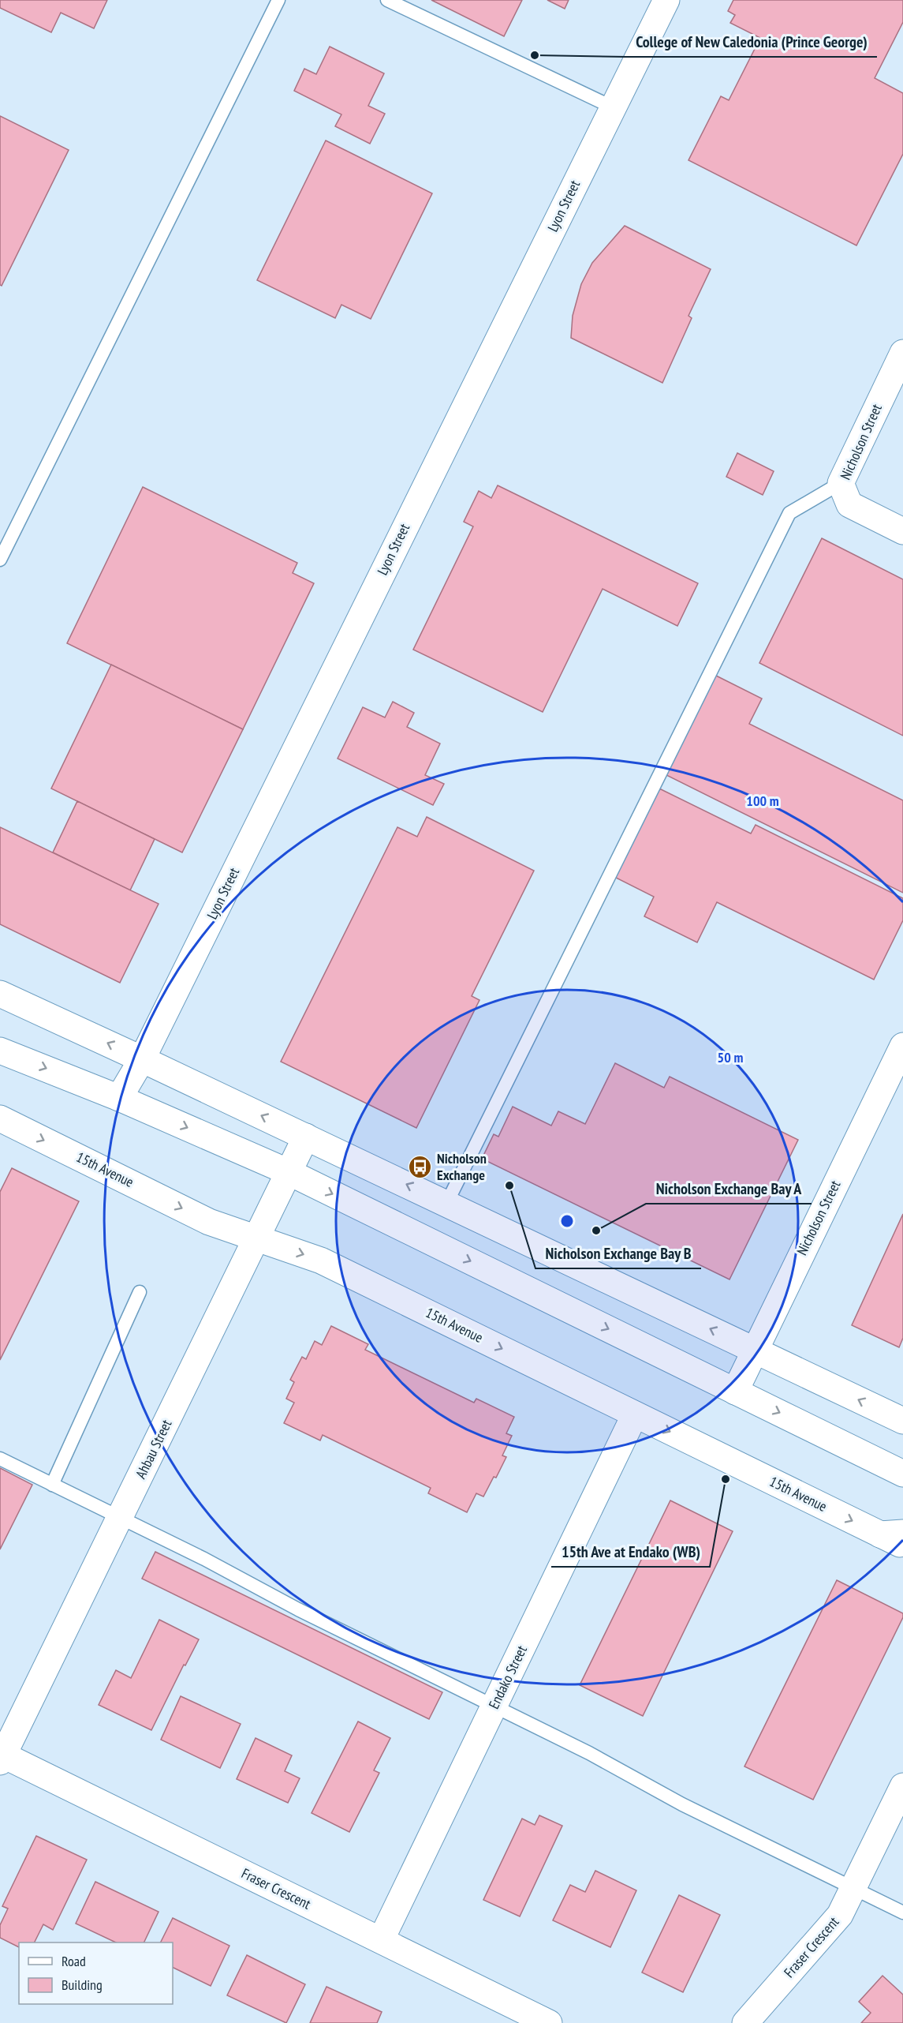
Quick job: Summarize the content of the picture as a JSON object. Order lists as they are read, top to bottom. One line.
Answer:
{"streets":{"street":["Lyon Street","Nicholson Street","15th Avenue","Ahbau Street","Endako Street","Fraser Crescent"]},"crossings":[["15th Avenue","Ahbau Street"],["15th Avenue","Endako Street"],["Ahbau Street","Fraser Crescent"],["Endako Street","Fraser Crescent"]],"places":{"other":["College of New Caledonia (Prince George)","Nicholson Exchange Bay B","Nicholson Exchange Bay A","15th Ave at Endako (WB)"],"bus stop":["Nicholson Exchange"]},"legend":["Road","Building"],"rings":["100 m","50 m"]}
